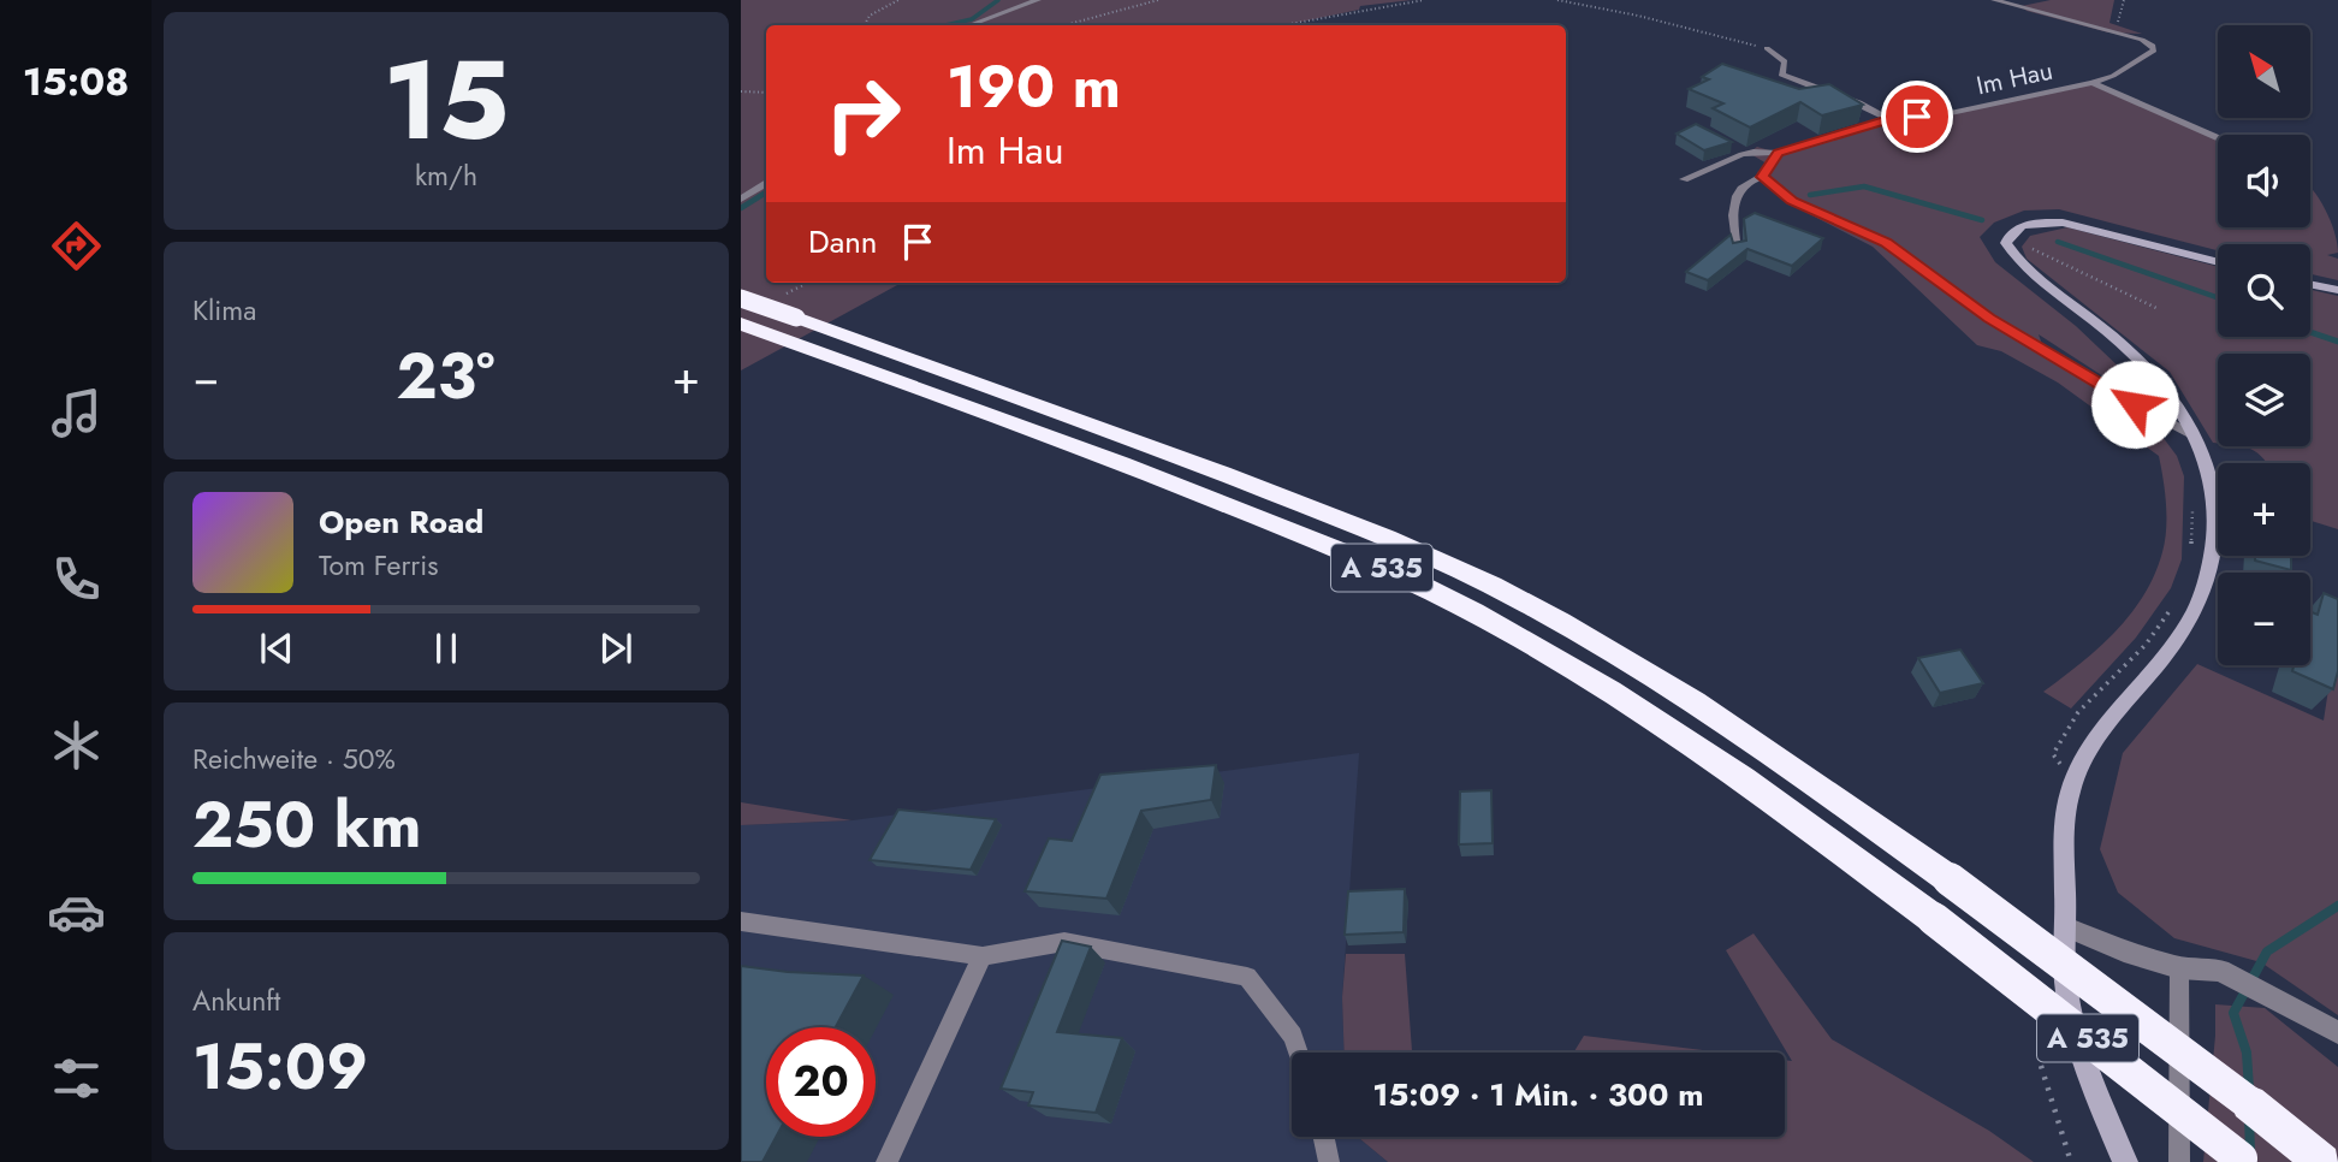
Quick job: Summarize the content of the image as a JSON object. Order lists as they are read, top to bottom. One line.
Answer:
{"streets":{"highway":["A 535"],"lane":["Im Hau"]},"north":"top left","page":{"tabs":"15:08","tile":[["15","km/h"],"Klima",["Reichweite · 50%","250 km"],["Ankunft","15:09"]],"map_buttons":["+","−"],"turn":["190 m","Im Hau"],"then":"Dann","heat":["−","23°","+"],"song":["Open Road","Tom Ferris"],"limit":"20","trip":"15:09 · 1 Min. · 300 m"}}
